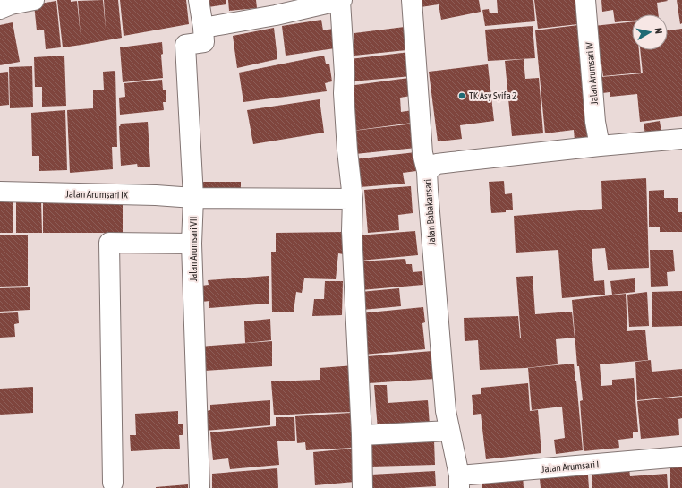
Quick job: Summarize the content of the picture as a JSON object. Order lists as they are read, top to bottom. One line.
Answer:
{"streets":{"street":["Jalan Arumsari IV","Jalan Arumsari IX","Jalan Babakansari","Jalan Arumsari VII","Jalan Arumsari I"]},"crossings":[["Jalan Arumsari IV","Jalan Babakansari"],["Jalan Arumsari IX","Jalan Arumsari VII"],["Jalan Babakansari","Jalan Arumsari I"]],"places":["TK Asy Syifa 2"],"north":"right"}
